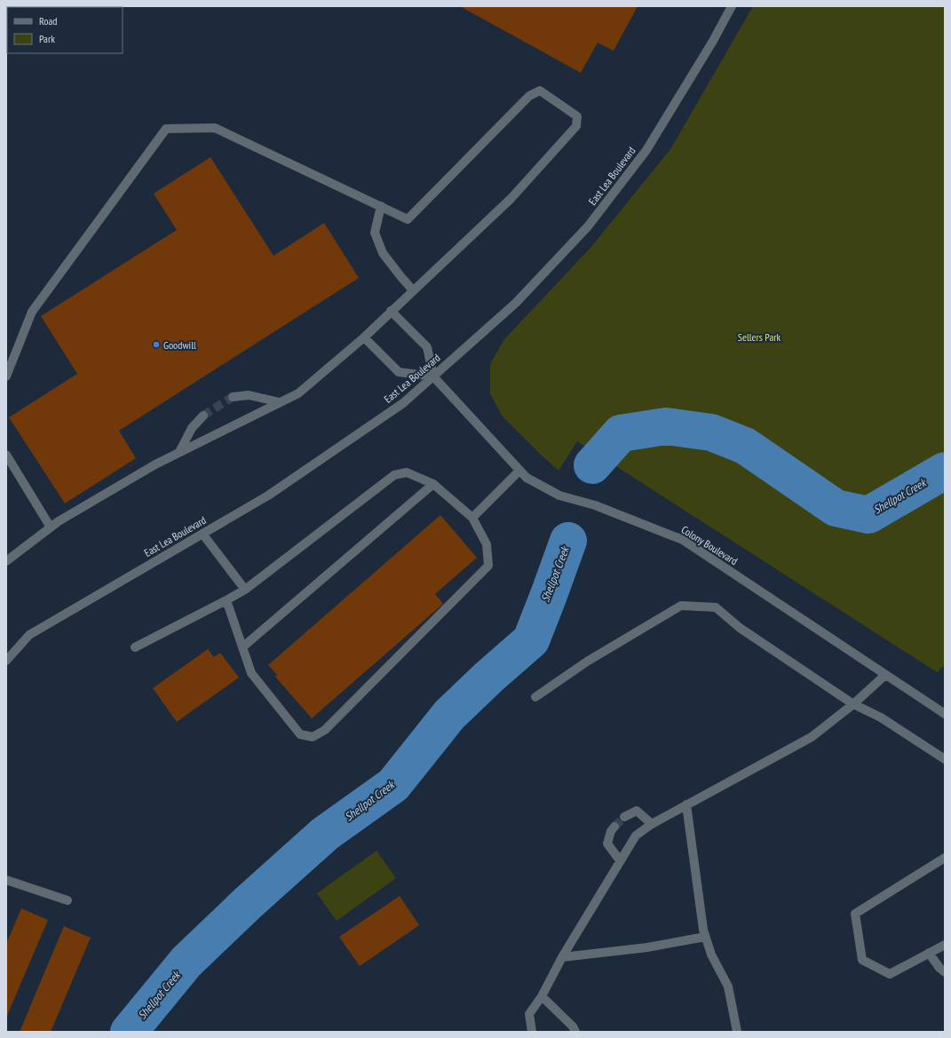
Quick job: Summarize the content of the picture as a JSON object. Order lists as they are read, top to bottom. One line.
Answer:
{"streets":{"street":["East Lea Boulevard","Colony Boulevard"]},"crossings":[["East Lea Boulevard","Colony Boulevard"]],"water":["Shellpot Creek"],"parks":["Sellers Park"],"places":["Goodwill"],"legend":["Road","Park"]}
